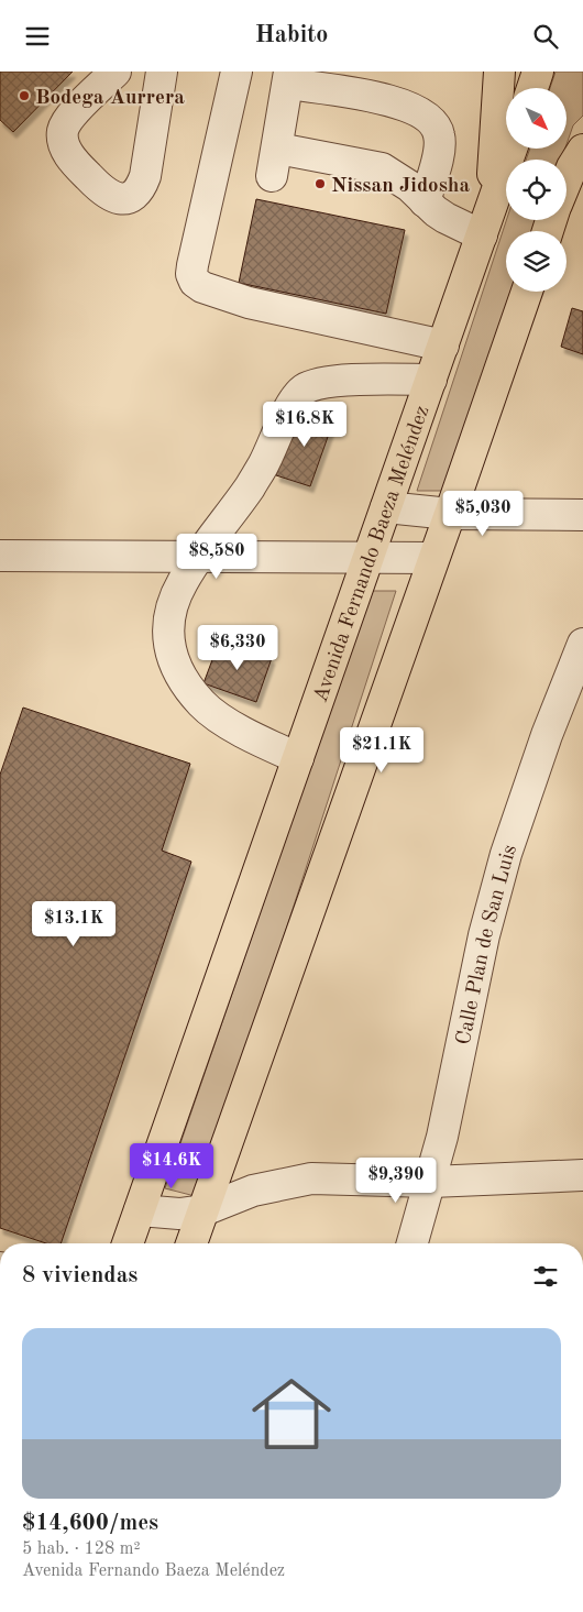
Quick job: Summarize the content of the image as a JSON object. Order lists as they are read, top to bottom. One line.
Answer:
{"streets":{"main road":["Avenida Fernando Baeza Meléndez"],"street":["Calle Plan de San Luis"]},"places":["Bodega Aurrera","Nissan Jidosha"],"north":"bottom right","page":{"header":"Habito","price":["$16.8K","$5,030","$8,580","$6,330","$21.1K","$13.1K","$14.6K","$9,390"],"heading":"8 viviendas","list":[{"name":"$14,600/mes","note":"5 hab. · 128 m² · Avenida Fernando Baeza Meléndez"}]}}
